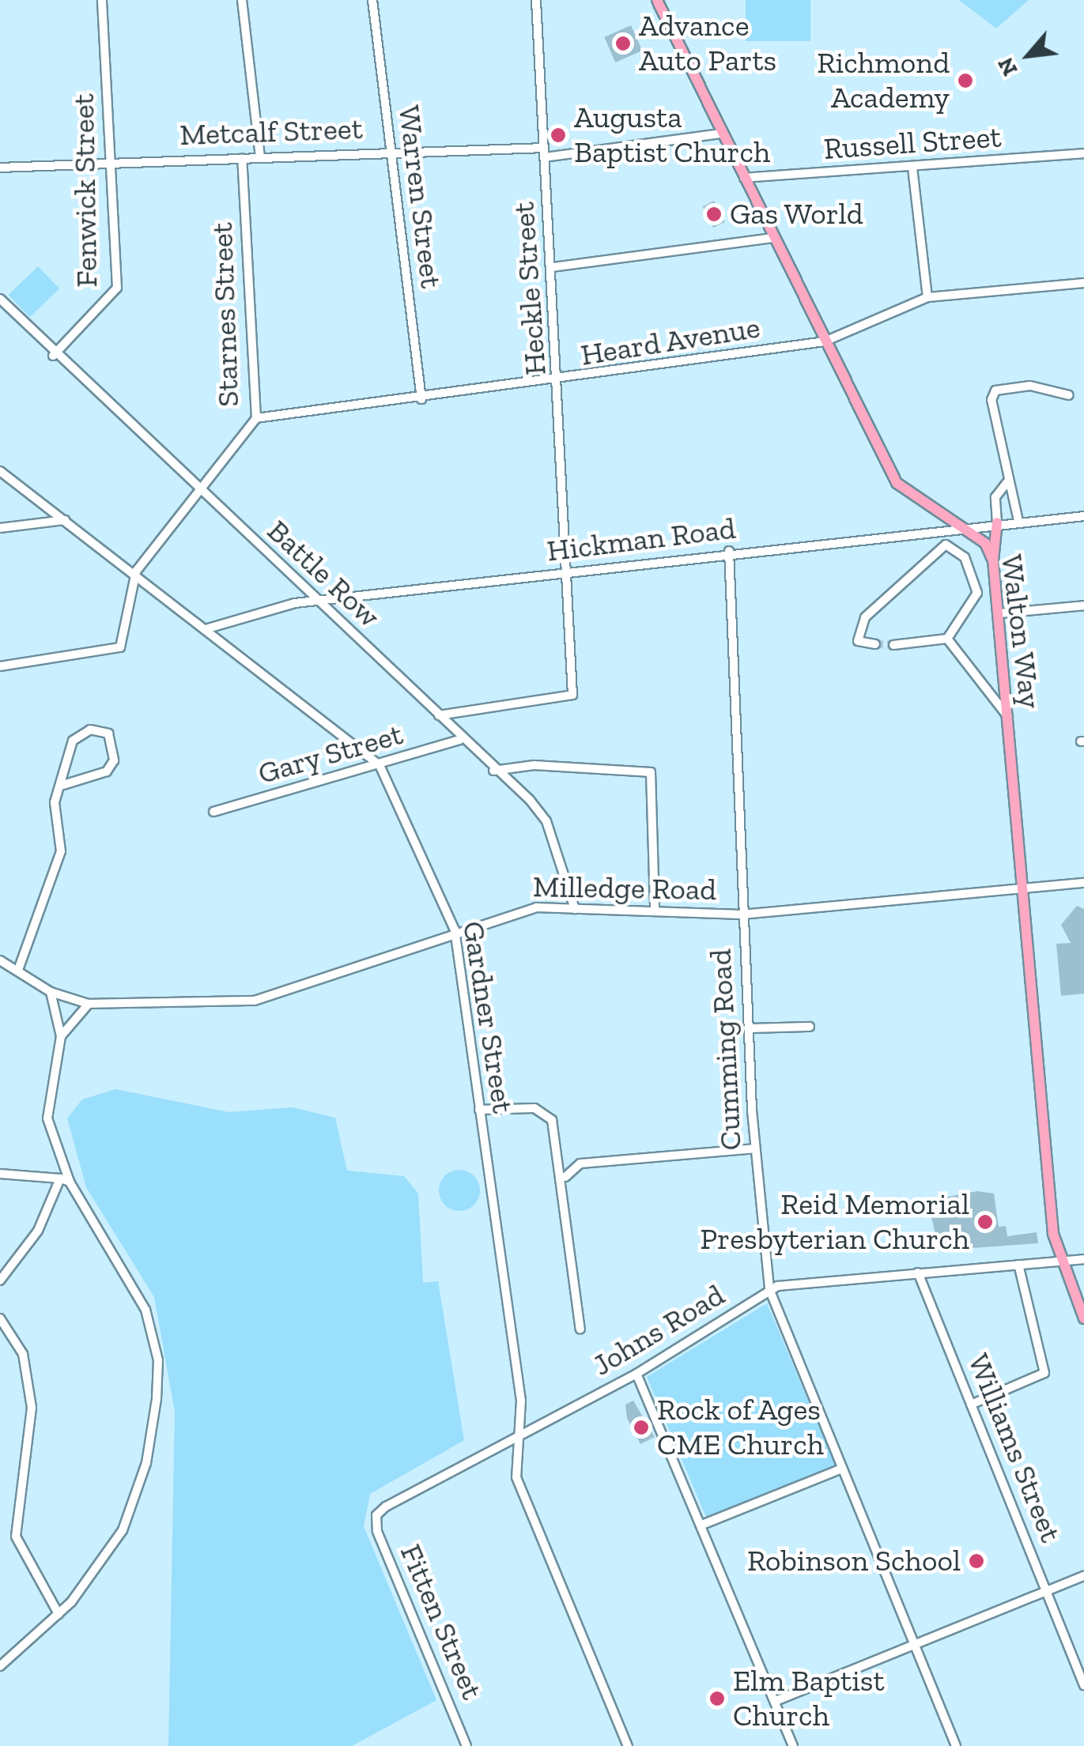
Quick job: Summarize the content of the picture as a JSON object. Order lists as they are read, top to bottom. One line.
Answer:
{"streets":{"main road":["Walton Way"],"street":["Metcalf Street","Russell Street","Fenwick Street","Warren Street","Heckle Street","Starnes Street","Heard Avenue","Hickman Road","Battle Row","Gary Street","Milledge Road","Gardner Street","Cumming Road","Johns Road","Williams Street","Fitten Street"]},"crossings":[["Metcalf Street","Fenwick Street"],["Metcalf Street","Warren Street"],["Metcalf Street","Heckle Street"],["Metcalf Street","Starnes Street"],["Metcalf Street","Walton Way"],["Russell Street","Walton Way"],["Fenwick Street","Battle Row"],["Warren Street","Heard Avenue"],["Heckle Street","Heard Avenue"],["Heckle Street","Hickman Road"],["Heckle Street","Gary Street"],["Starnes Street","Heard Avenue"],["Starnes Street","Battle Row"],["Starnes Street","Gardner Street"],["Heard Avenue","Walton Way"],["Hickman Road","Battle Row"],["Hickman Road","Walton Way"],["Hickman Road","Gary Street"],["Hickman Road","Gardner Street"],["Hickman Road","Cumming Road"],["Battle Row","Gary Street"],["Battle Row","Milledge Road"],["Walton Way","Milledge Road"],["Walton Way","Johns Road"],["Gary Street","Gardner Street"],["Milledge Road","Gardner Street"],["Milledge Road","Cumming Road"],["Gardner Street","Johns Road"],["Cumming Road","Johns Road"],["Johns Road","Williams Street"],["Johns Road","Fitten Street"]],"places":["Advance Auto Parts","Richmond Academy","Augusta Baptist Church","Gas World","Reid Memorial Presbyterian Church","Rock of Ages CME Church","Robinson School","Elm Baptist Church"],"north":"bottom left"}
